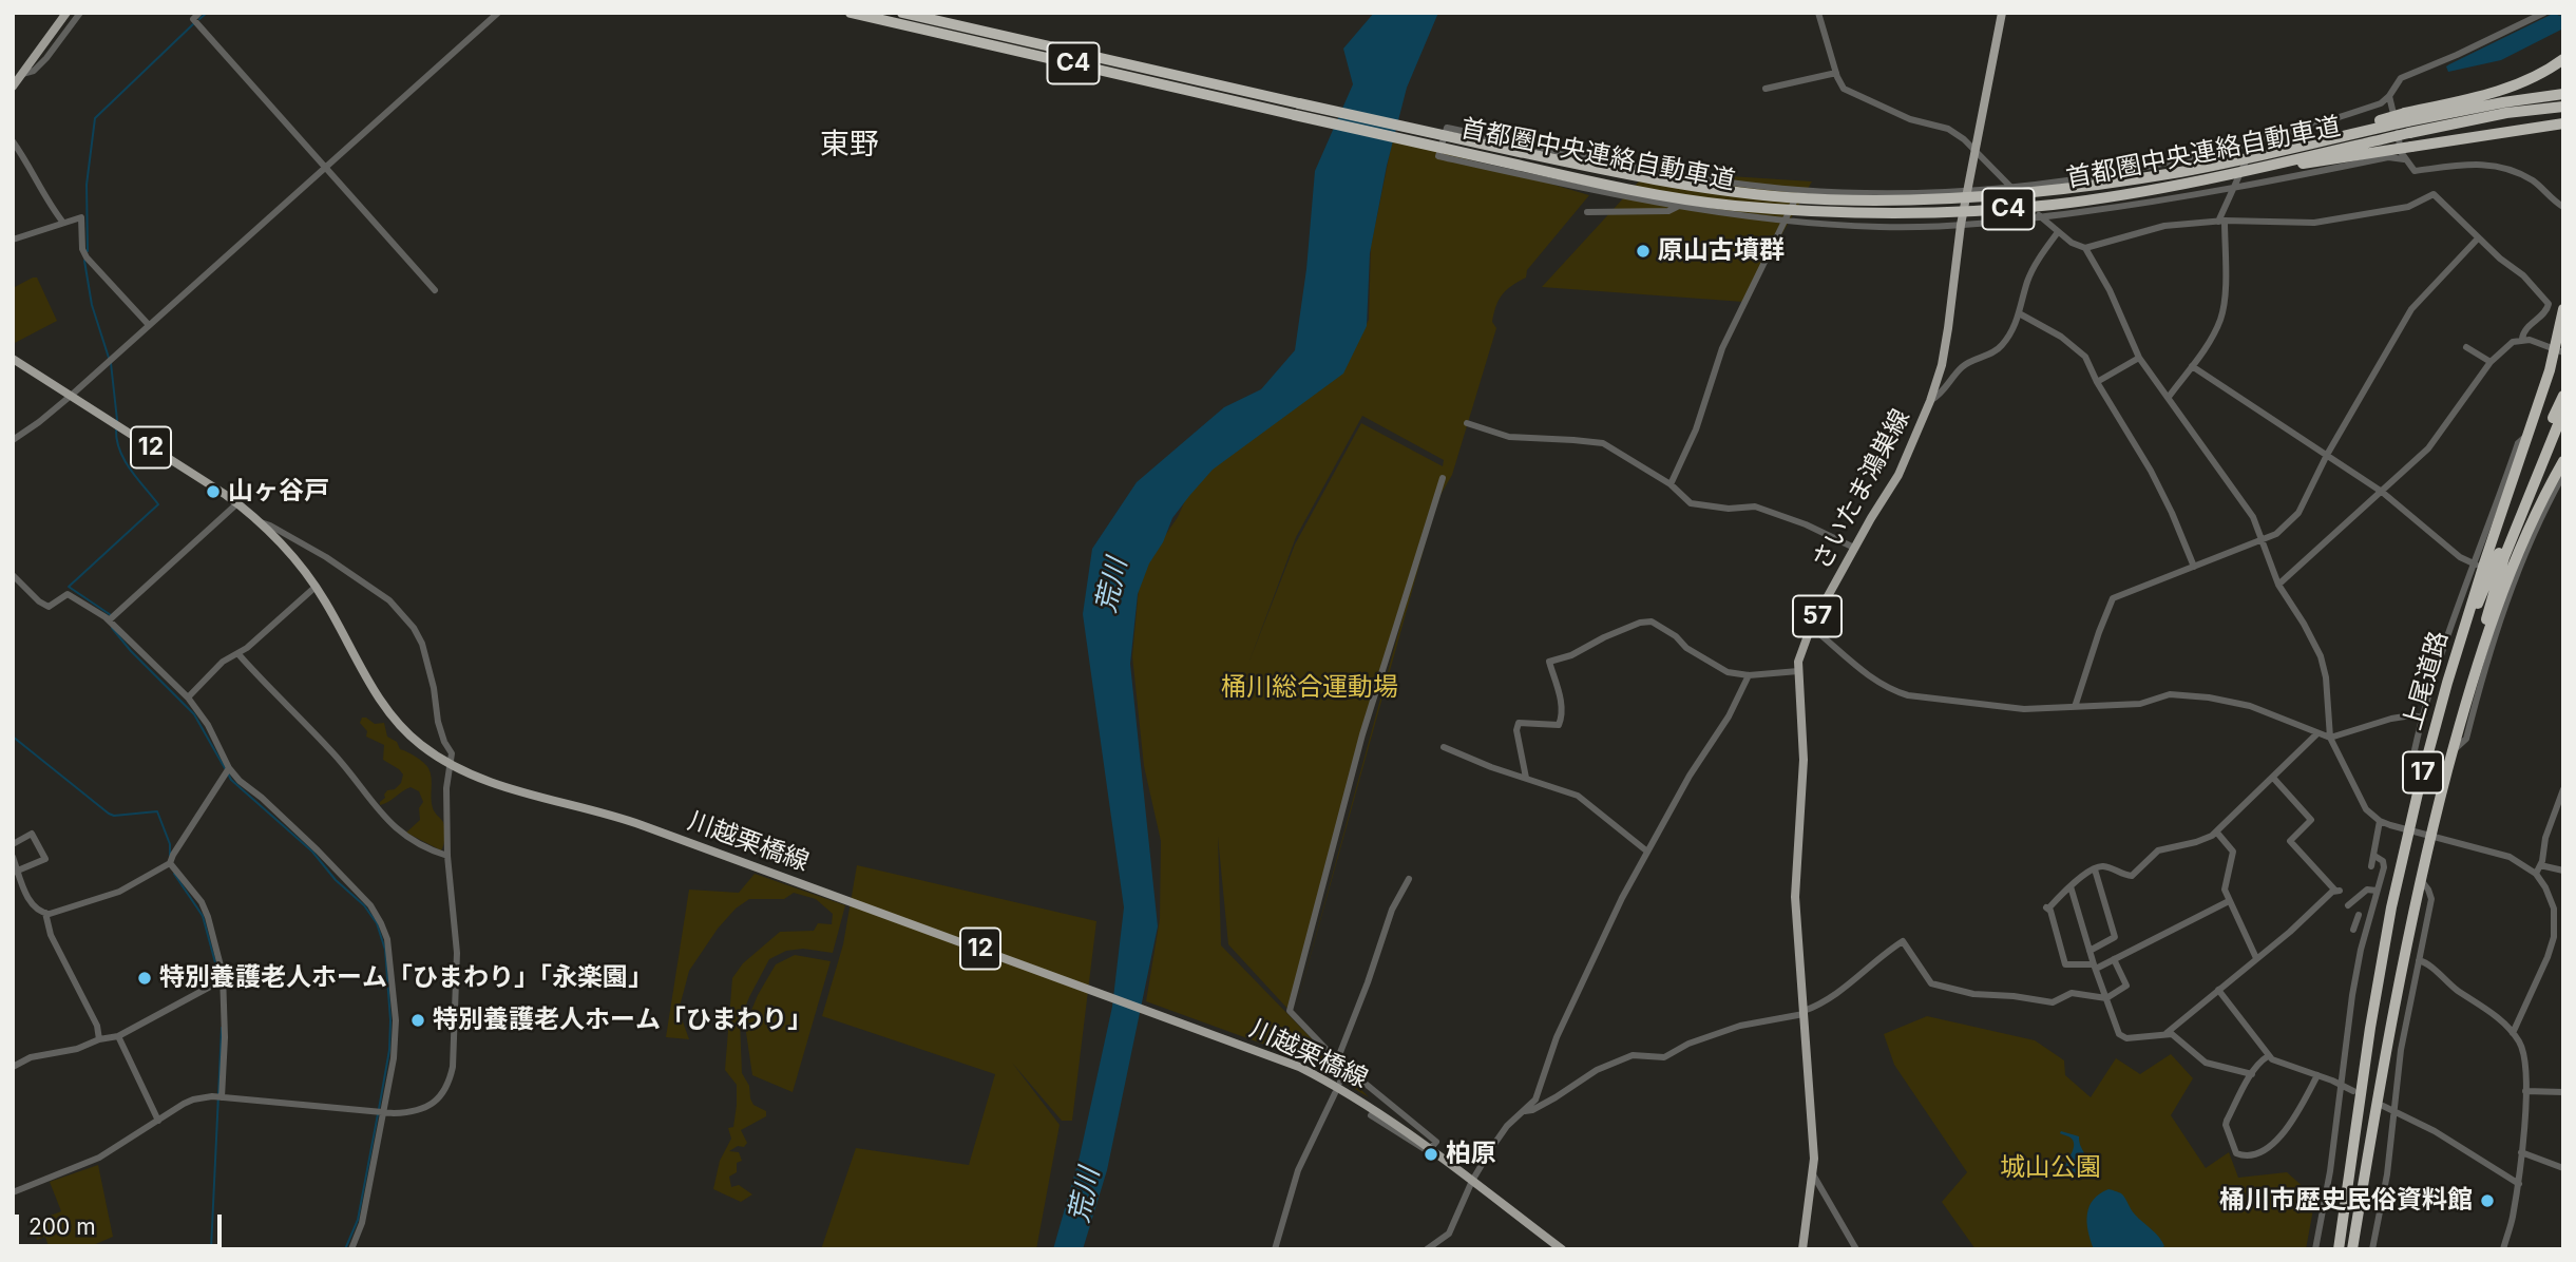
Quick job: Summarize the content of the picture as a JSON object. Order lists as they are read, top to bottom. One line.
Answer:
{"streets":{"highway":["C4","首都圏中央連絡自動車道","上尾道路","17"],"main road":["12","さいたま鴻巣線","57","川越栗橋線"]},"districts":["東野"],"water":["荒川"],"parks":["桶川総合運動場","城山公園"],"places":["原山古墳群","山ヶ谷戸","特別養護老人ホーム「ひまわり」「永楽園」","特別養護老人ホーム「ひまわり」","柏原","桶川市歴史民俗資料館"],"scale_bar":"200 m"}
